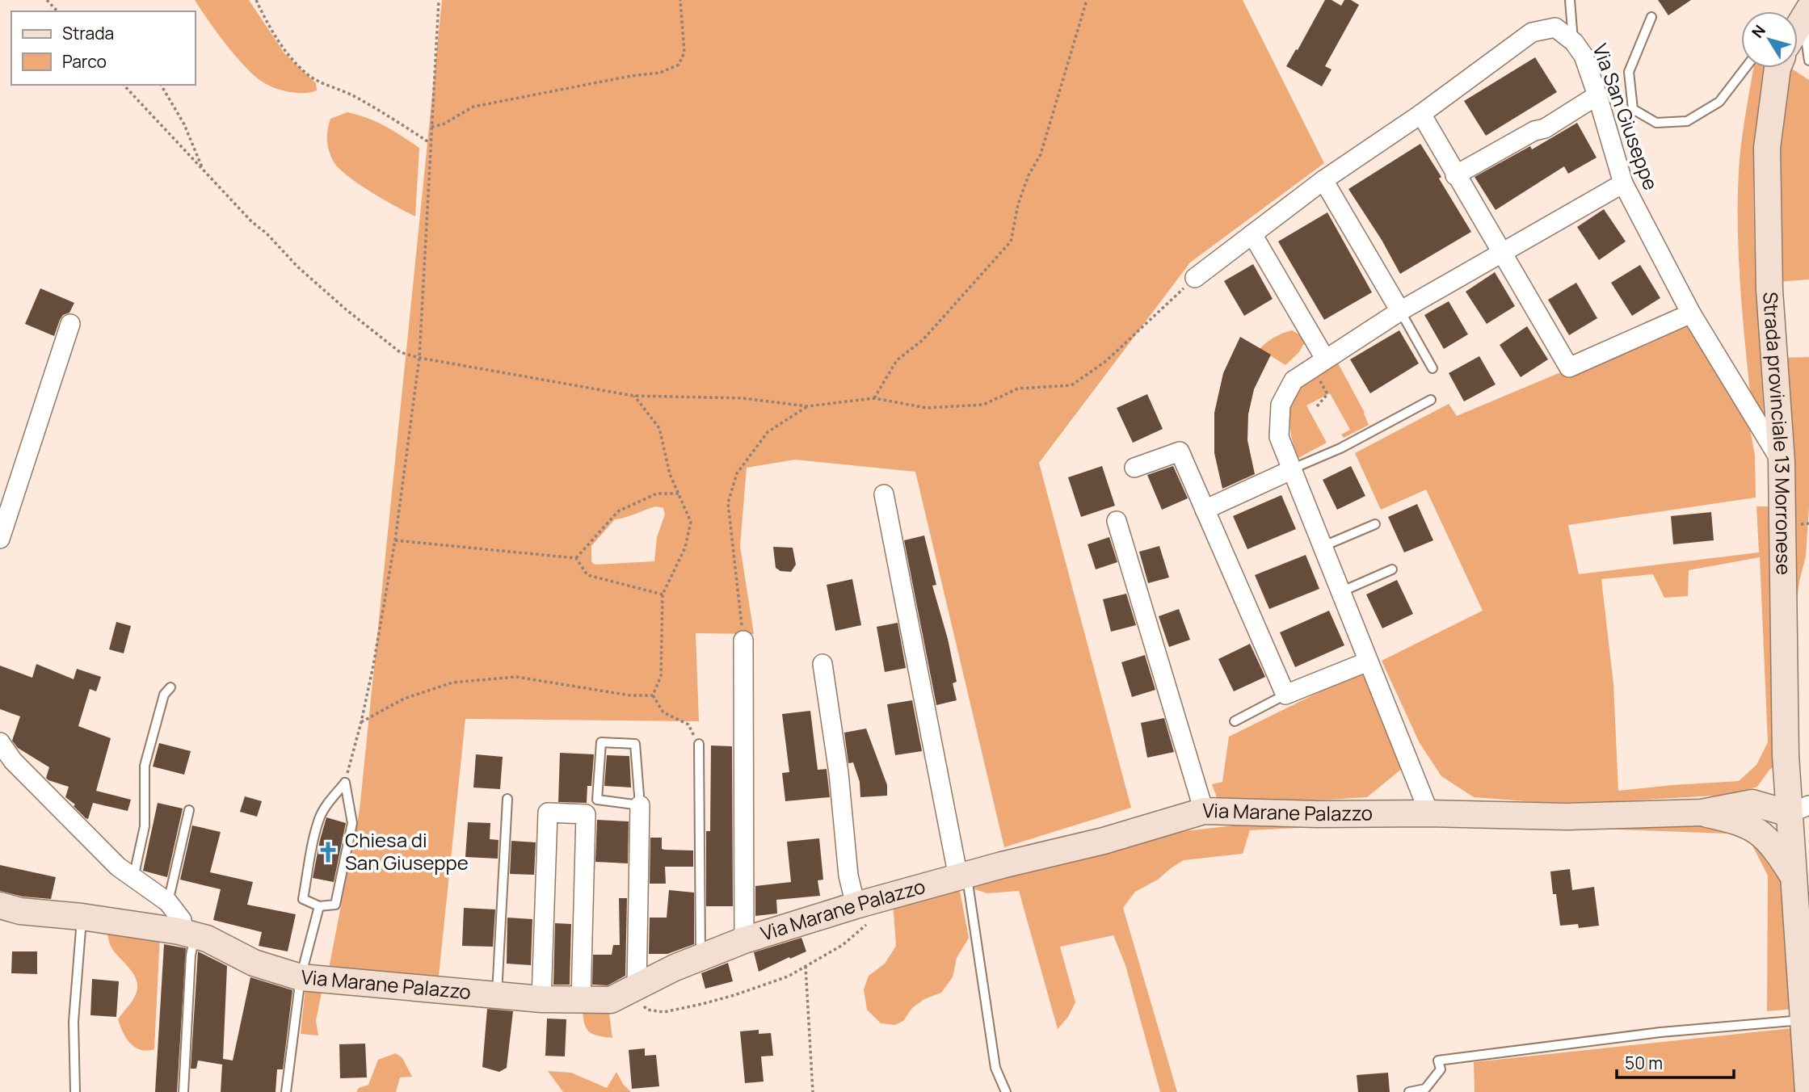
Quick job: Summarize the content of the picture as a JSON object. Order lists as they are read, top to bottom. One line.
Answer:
{"streets":{"main road":["Strada provinciale 13 Morronese","Via Marane Palazzo"],"street":["Via San Giuseppe"]},"crossings":[["Via San Giuseppe","Strada provinciale 13 Morronese"],["Strada provinciale 13 Morronese","Via Marane Palazzo"]],"places":{"church":["Chiesa di San Giuseppe"]},"legend":["Strada","Parco"],"scale_bar":"50 m","north":"top left"}
